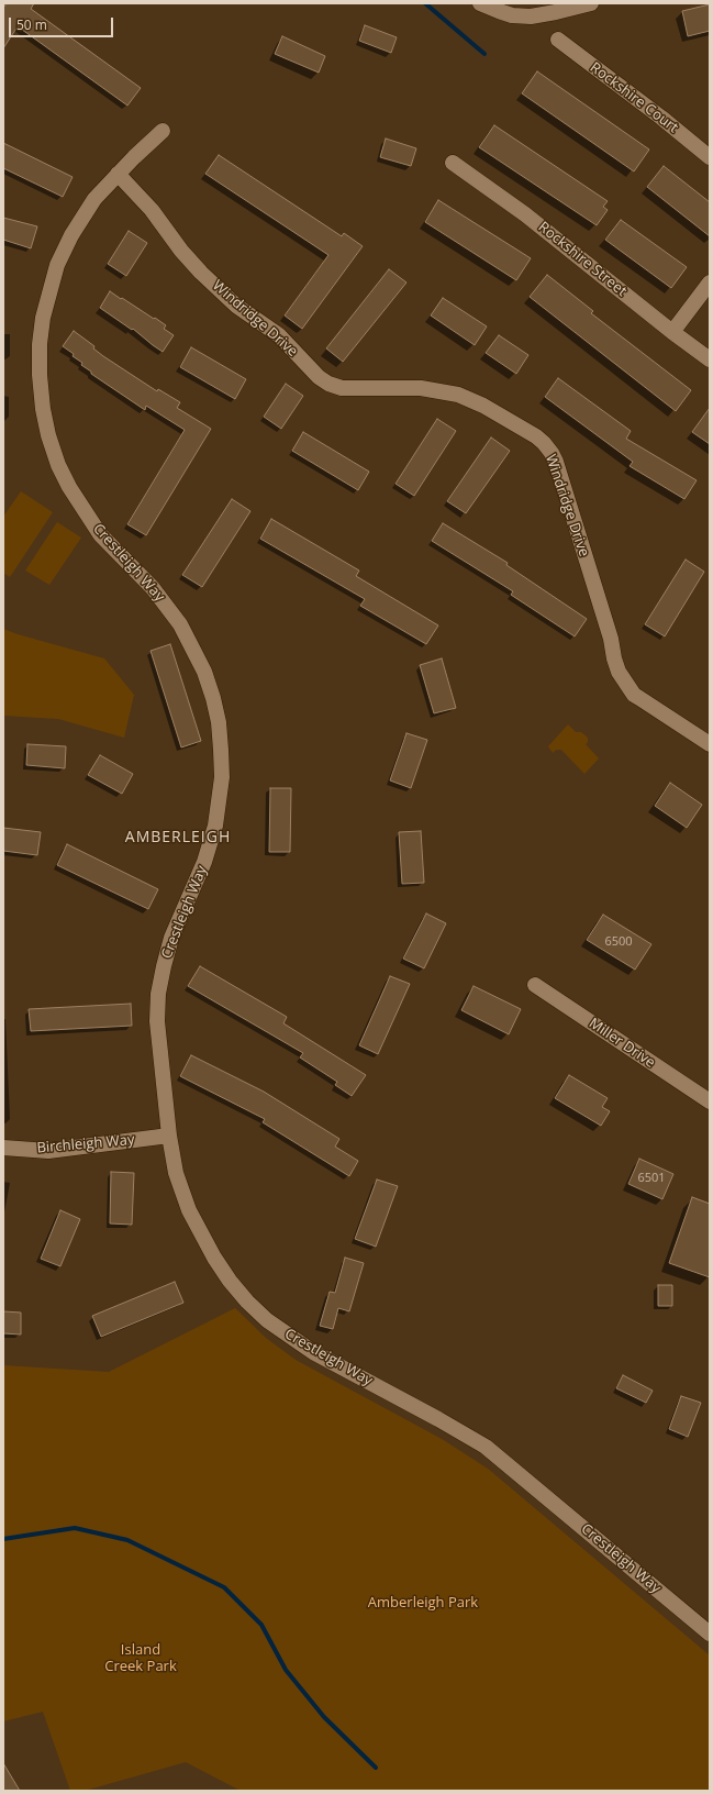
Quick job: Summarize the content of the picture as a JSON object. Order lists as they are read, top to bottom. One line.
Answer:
{"streets":{"street":["Rockshire Court","Rockshire Street","Windridge Drive","Crestleigh Way","Miller Drive","Birchleigh Way"]},"crossings":[["Windridge Drive","Crestleigh Way"],["Crestleigh Way","Birchleigh Way"]],"districts":["AMBERLEIGH"],"parks":["Amberleigh Park","Island Creek Park"],"house_numbers":["6500","6501"],"scale_bar":"50 m"}
